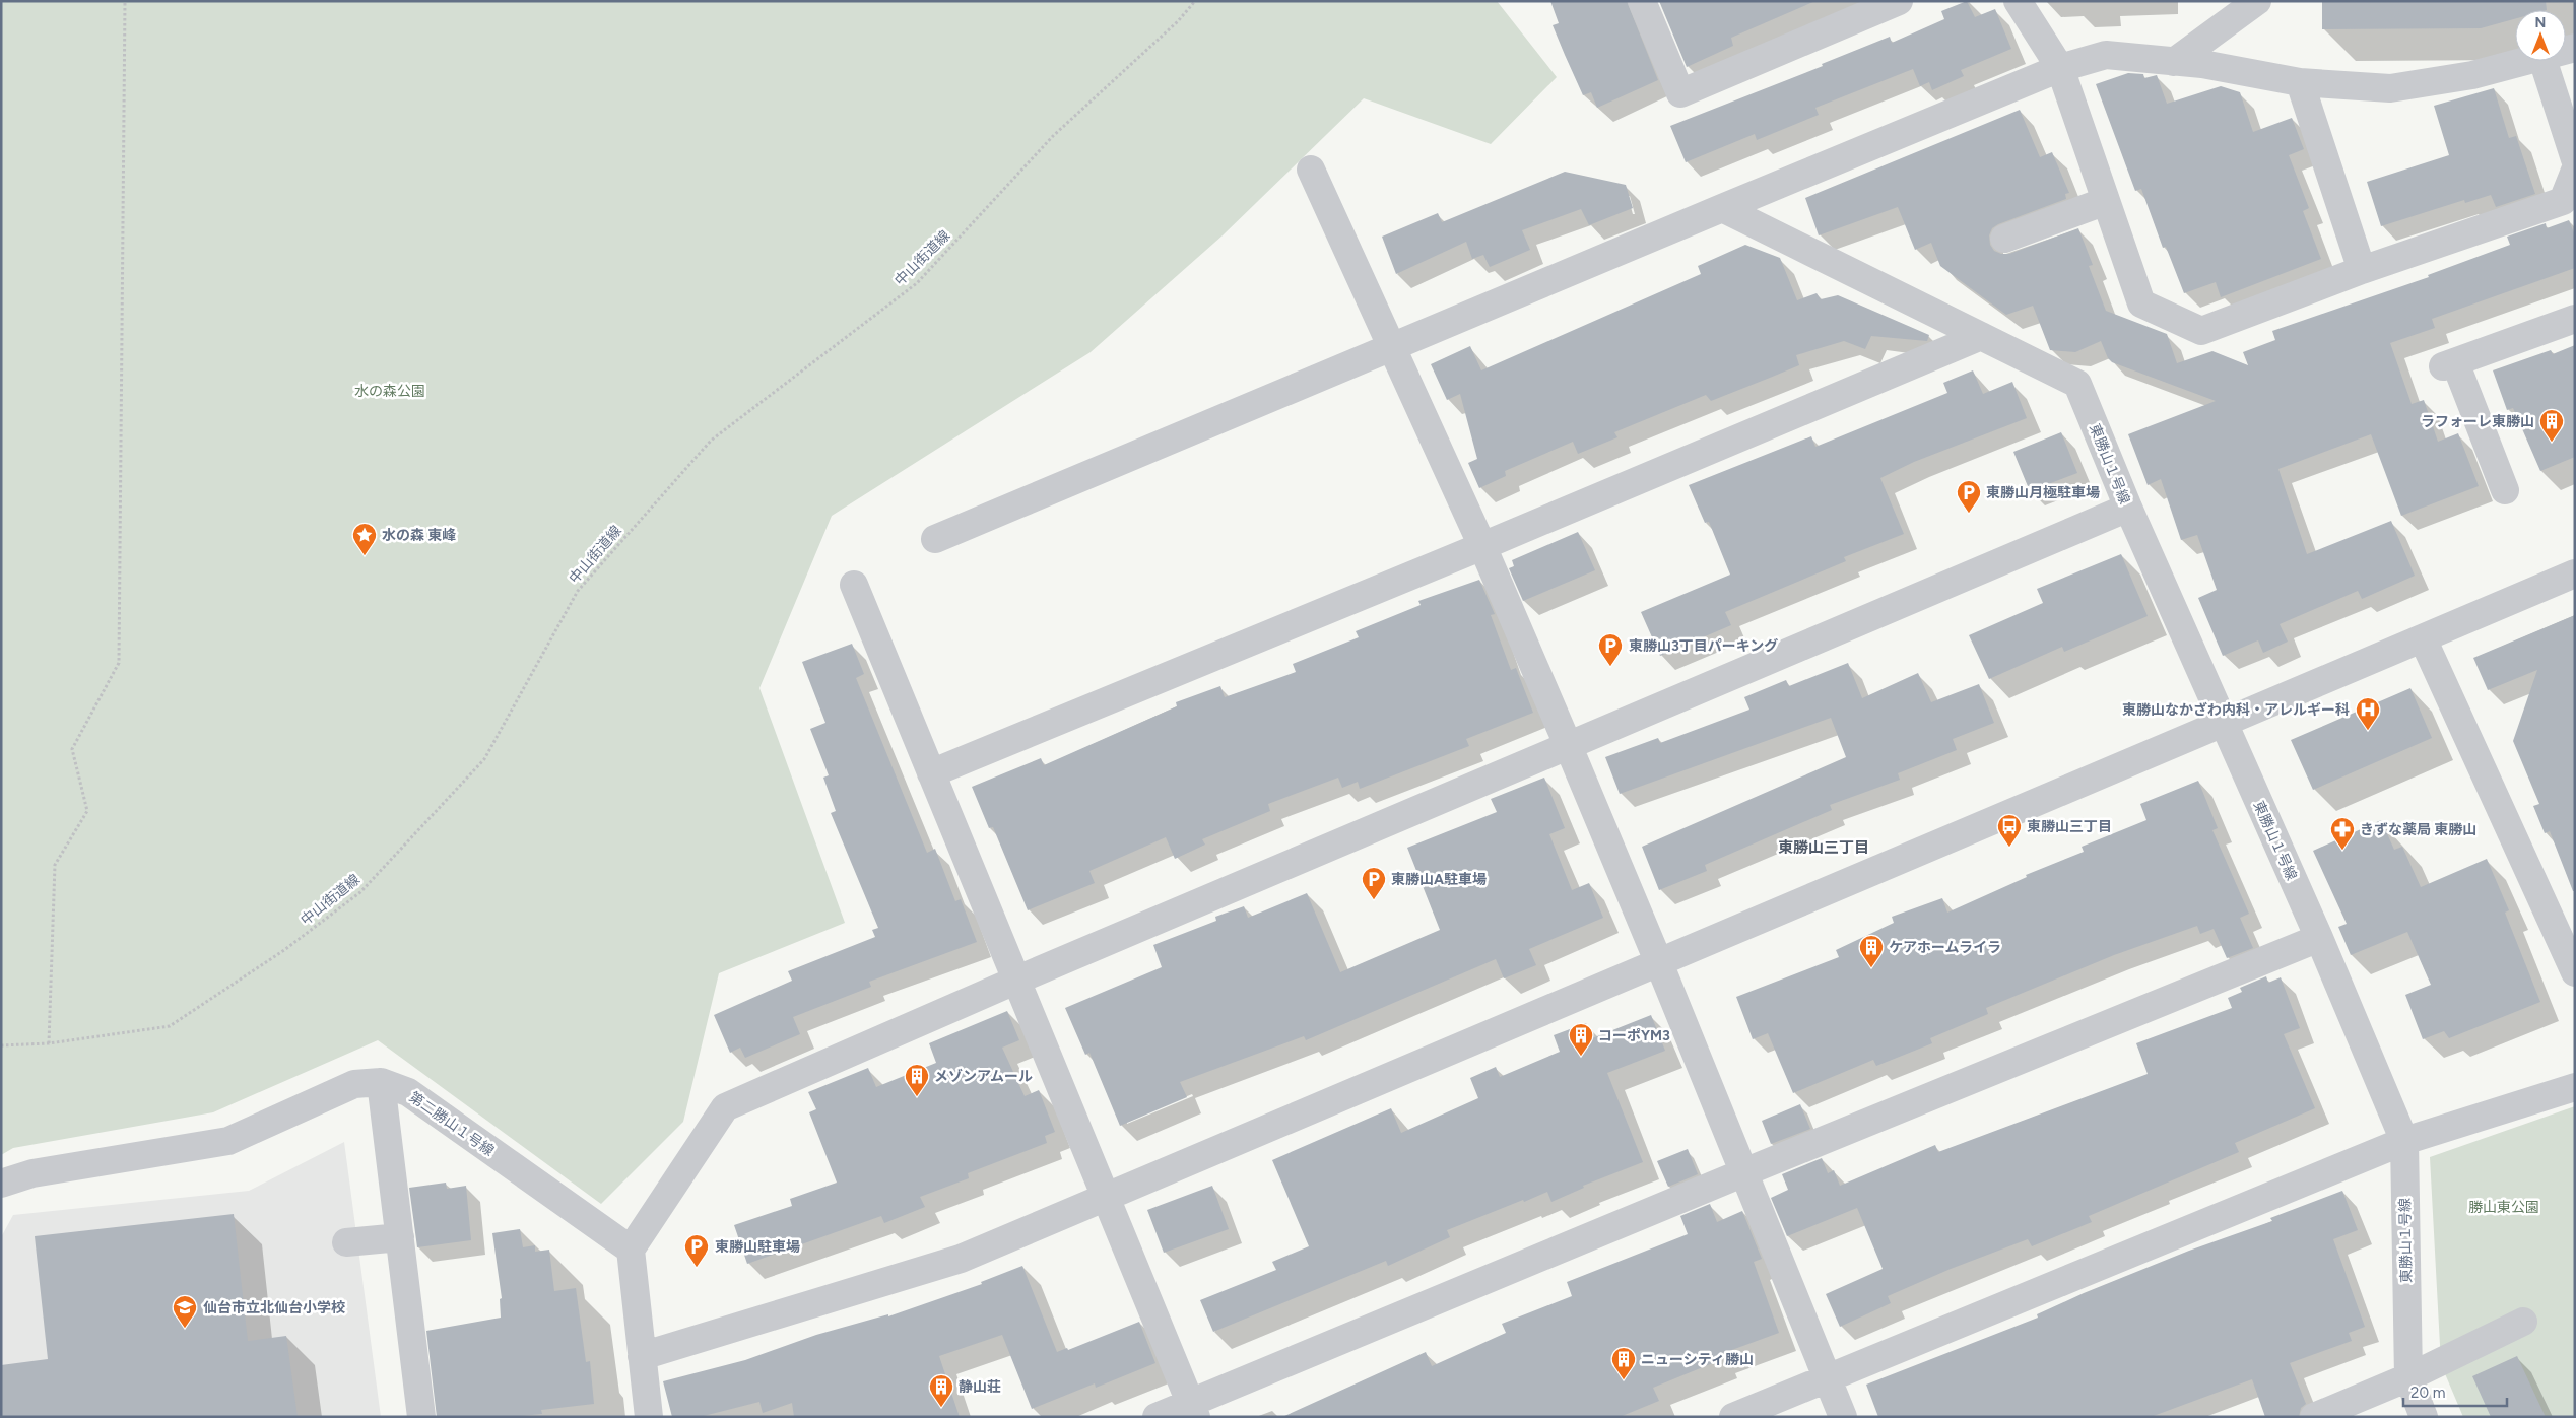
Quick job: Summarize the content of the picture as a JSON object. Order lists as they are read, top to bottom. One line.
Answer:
{"streets":{"street":["東勝山１号線","第二勝山１号線"],"path":["中山街道線"]},"districts":["東勝山三丁目"],"parks":["水の森公園","勝山東公園"],"places":{"building":["ラフォーレ東勝山","ケアホームライラ","コーポYM3","メゾンアムール","ニューシティ勝山","静山荘"],"parking":["東勝山月極駐車場","東勝山3丁目パーキング","東勝山A駐車場","東勝山駐車場"],"place":["水の森 東峰"],"hospital":["東勝山なかざわ内科・アレルギー科"],"bus stop":["東勝山三丁目"],"pharmacy":["きずな薬局 東勝山"],"school or university":["仙台市立北仙台小学校"]},"scale_bar":"20 m","north":"top"}
